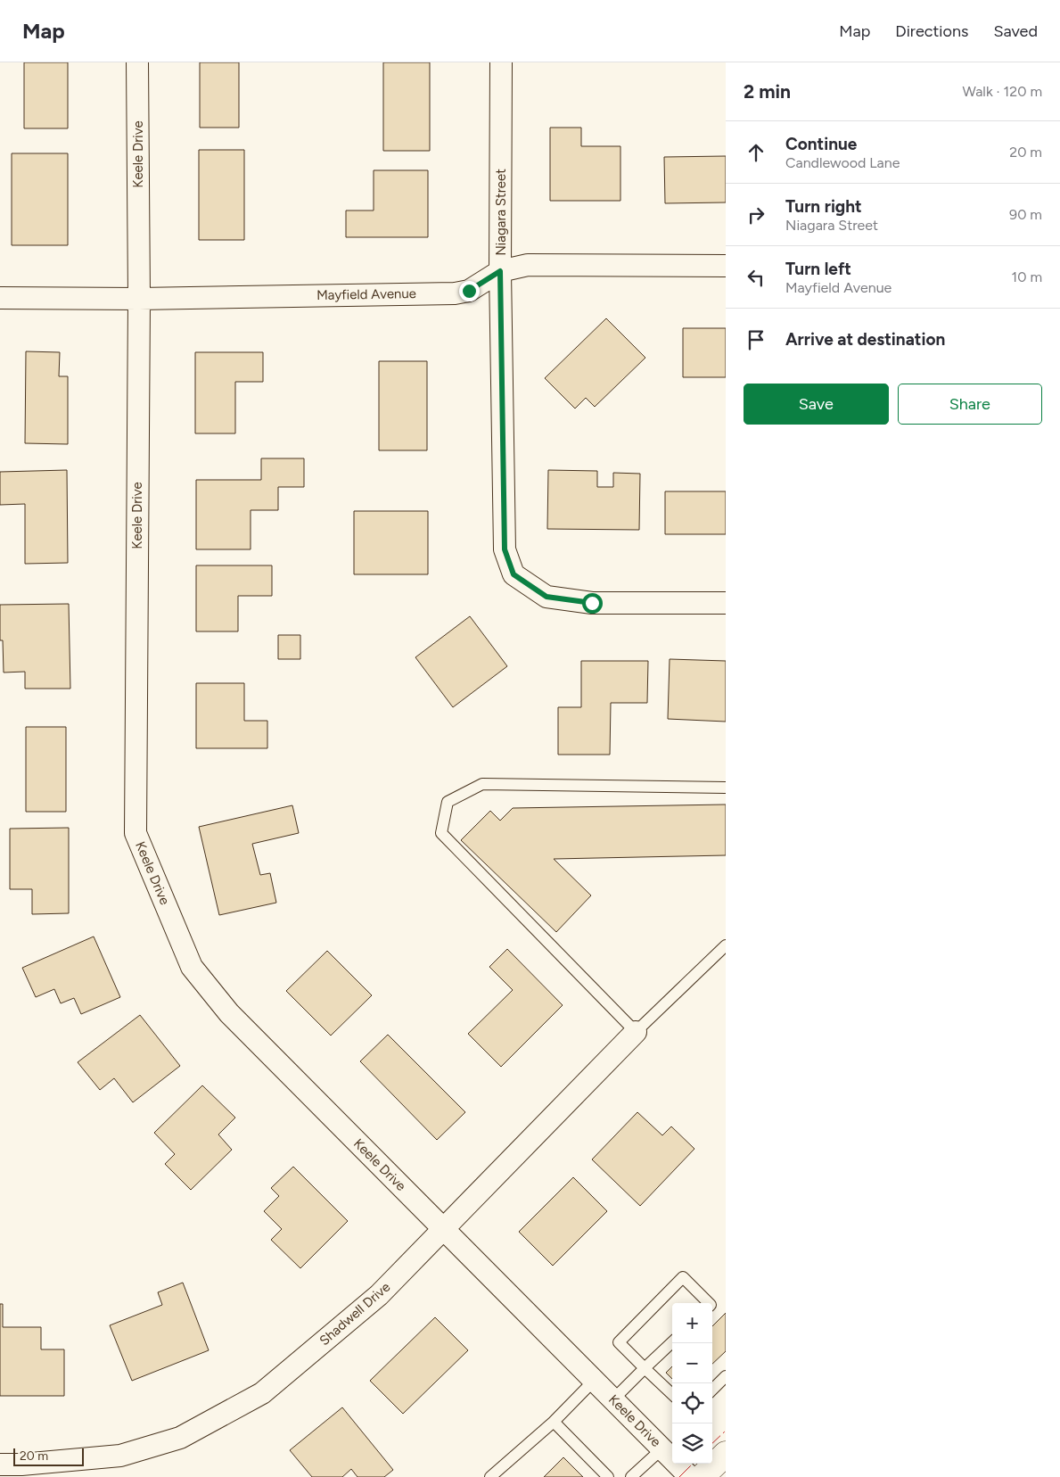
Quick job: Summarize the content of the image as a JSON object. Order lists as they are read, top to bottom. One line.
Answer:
{"streets":{"street":["Keele Drive","Niagara Street","Mayfield Avenue","Shadwell Drive"]},"crossings":[["Keele Drive","Mayfield Avenue"],["Keele Drive","Shadwell Drive"],["Niagara Street","Mayfield Avenue"]],"scale_bar":"20 m","page":{"header":"Map","nav":["Map","Directions","Saved"],"heading":["2 min","Walk · 120 m"],"list":[["Continue","Candlewood Lane","20 m"],["Turn right","Niagara Street","90 m"],["Turn left","Mayfield Avenue","10 m"],"Arrive at destination"],"buttons":["Save","Share"],"map_buttons":["+","−"],"scale":"20 m"}}
